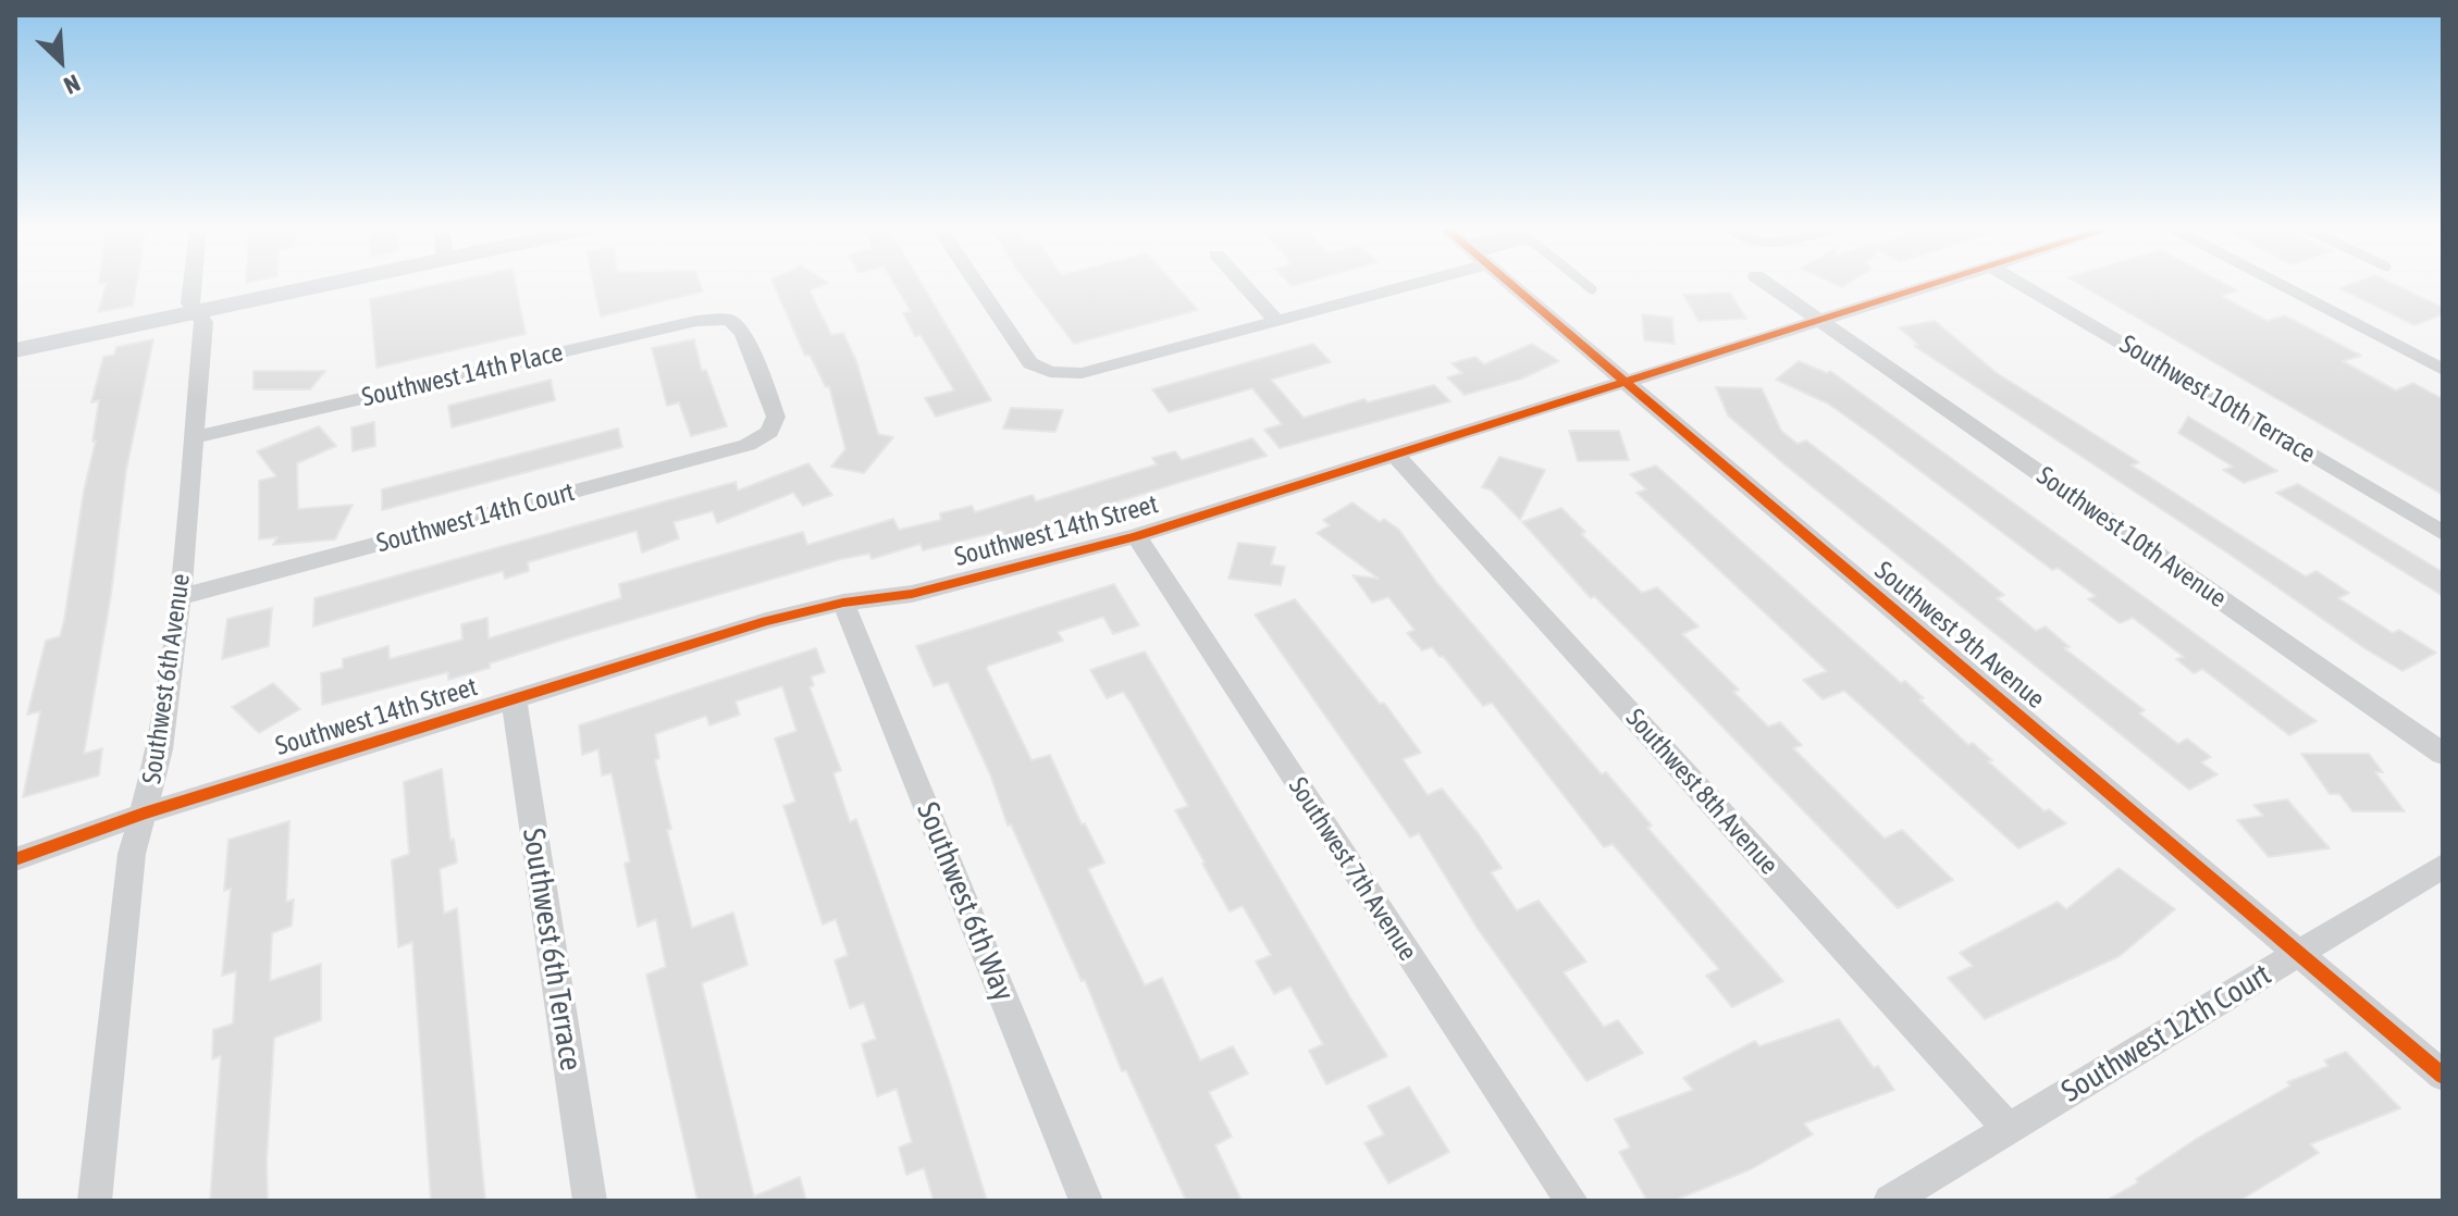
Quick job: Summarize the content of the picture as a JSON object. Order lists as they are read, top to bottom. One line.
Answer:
{"streets":{"street":["Southwest 14th Place","Southwest 10th Terrace","Southwest 14th Court","Southwest 14th Street","Southwest 10th Avenue","Southwest 9th Avenue","Southwest 6th Avenue","Southwest 8th Avenue","Southwest 7th Avenue","Southwest 6th Way","Southwest 6th Terrace","Southwest 12th Court"]},"crossings":[["Southwest 14th Place","Southwest 14th Court"],["Southwest 14th Place","Southwest 6th Avenue"],["Southwest 14th Court","Southwest 6th Avenue"],["Southwest 14th Street","Southwest 10th Avenue"],["Southwest 14th Street","Southwest 9th Avenue"],["Southwest 14th Street","Southwest 6th Avenue"],["Southwest 14th Street","Southwest 8th Avenue"],["Southwest 14th Street","Southwest 7th Avenue"],["Southwest 14th Street","Southwest 6th Way"],["Southwest 14th Street","Southwest 6th Terrace"],["Southwest 9th Avenue","Southwest 12th Court"],["Southwest 8th Avenue","Southwest 12th Court"]],"north":"bottom right"}
